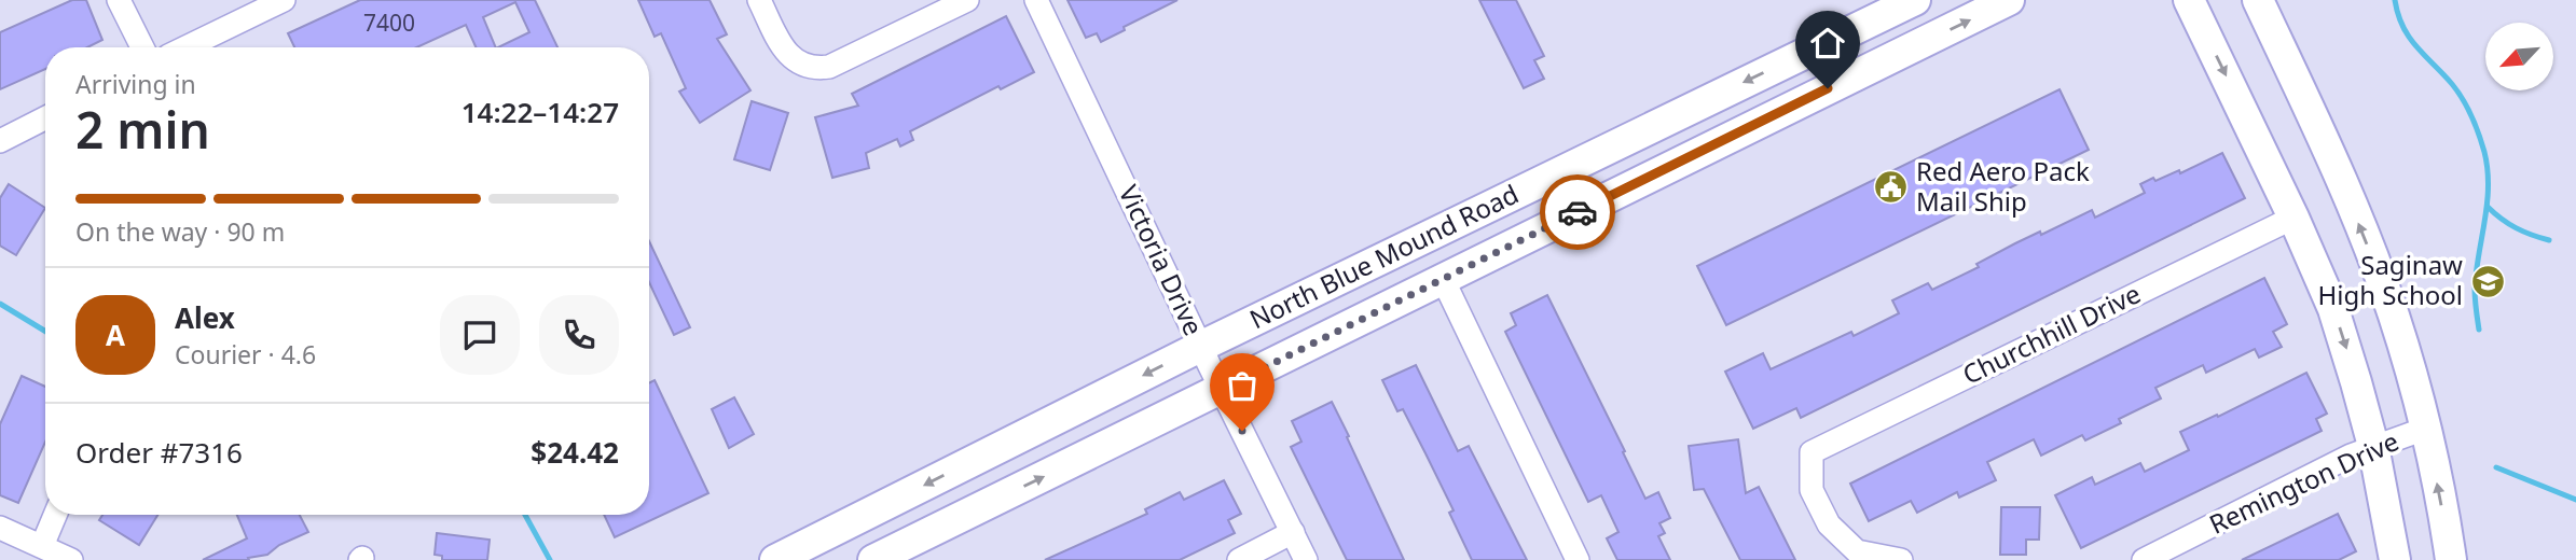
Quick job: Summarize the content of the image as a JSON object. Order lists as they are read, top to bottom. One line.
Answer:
{"streets":{"main road":["North Blue Mound Road"],"street":["Victoria Drive","Churchhill Drive","Remington Drive"]},"crossings":[["North Blue Mound Road","Victoria Drive"]],"places":{"public building":["Red Aero Pack Mail Ship"],"school or university":["Saginaw High School"]},"house_numbers":["7400"],"north":"bottom left","page":{"heading":["2 min","Arriving in","14:22–14:27"],"panel":["Alex","Courier · 4.6","Order #7316","$24.42"],"bar":"On the way · 90 m","round":"A"}}
